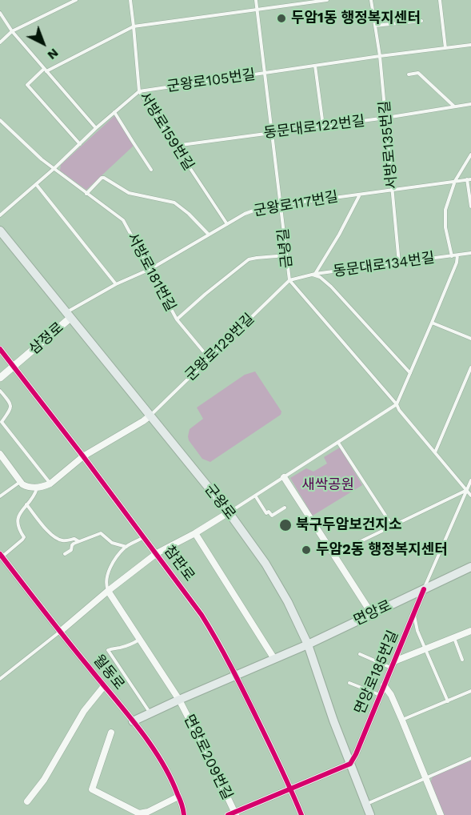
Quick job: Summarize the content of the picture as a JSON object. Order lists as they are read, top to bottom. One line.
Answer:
{"streets":{"main road":["군왕로","면앙로"],"street":["삼정로","참판로","월동로","면앙로185번길","면앙로209번길"],"lane":["군왕로105번길","동문대로122번길","서방로159번길","서방로135번길","군왕로117번길","금녕길","동문대로134번길","서방로181번길","군왕로129번길"]},"crossings":[["군왕로105번길","서방로159번길"],["군왕로105번길","서방로135번길"],["군왕로105번길","금녕길"],["동문대로122번길","서방로159번길"],["동문대로122번길","서방로135번길"],["동문대로122번길","금녕길"],["서방로159번길","군왕로117번길"],["서방로135번길","군왕로117번길"],["서방로135번길","동문대로134번길"],["군왕로117번길","금녕길"],["군왕로117번길","동문대로134번길"],["군왕로117번길","서방로181번길"],["군왕로117번길","삼정로"],["군왕로117번길","군왕로"],["금녕길","동문대로134번길"],["금녕길","군왕로129번길"],["동문대로134번길","군왕로129번길"],["서방로181번길","군왕로129번길"],["삼정로","군왕로"],["삼정로","참판로"],["군왕로129번길","군왕로"],["군왕로","면앙로"],["군왕로","면앙로185번길"],["참판로","면앙로"],["면앙로","월동로"],["면앙로","면앙로185번길"],["면앙로","면앙로209번길"]],"parks":["새싹공원"],"places":["두암1동 행정복지센터","북구두암보건지소","두암2동 행정복지센터"],"north":"bottom right"}
